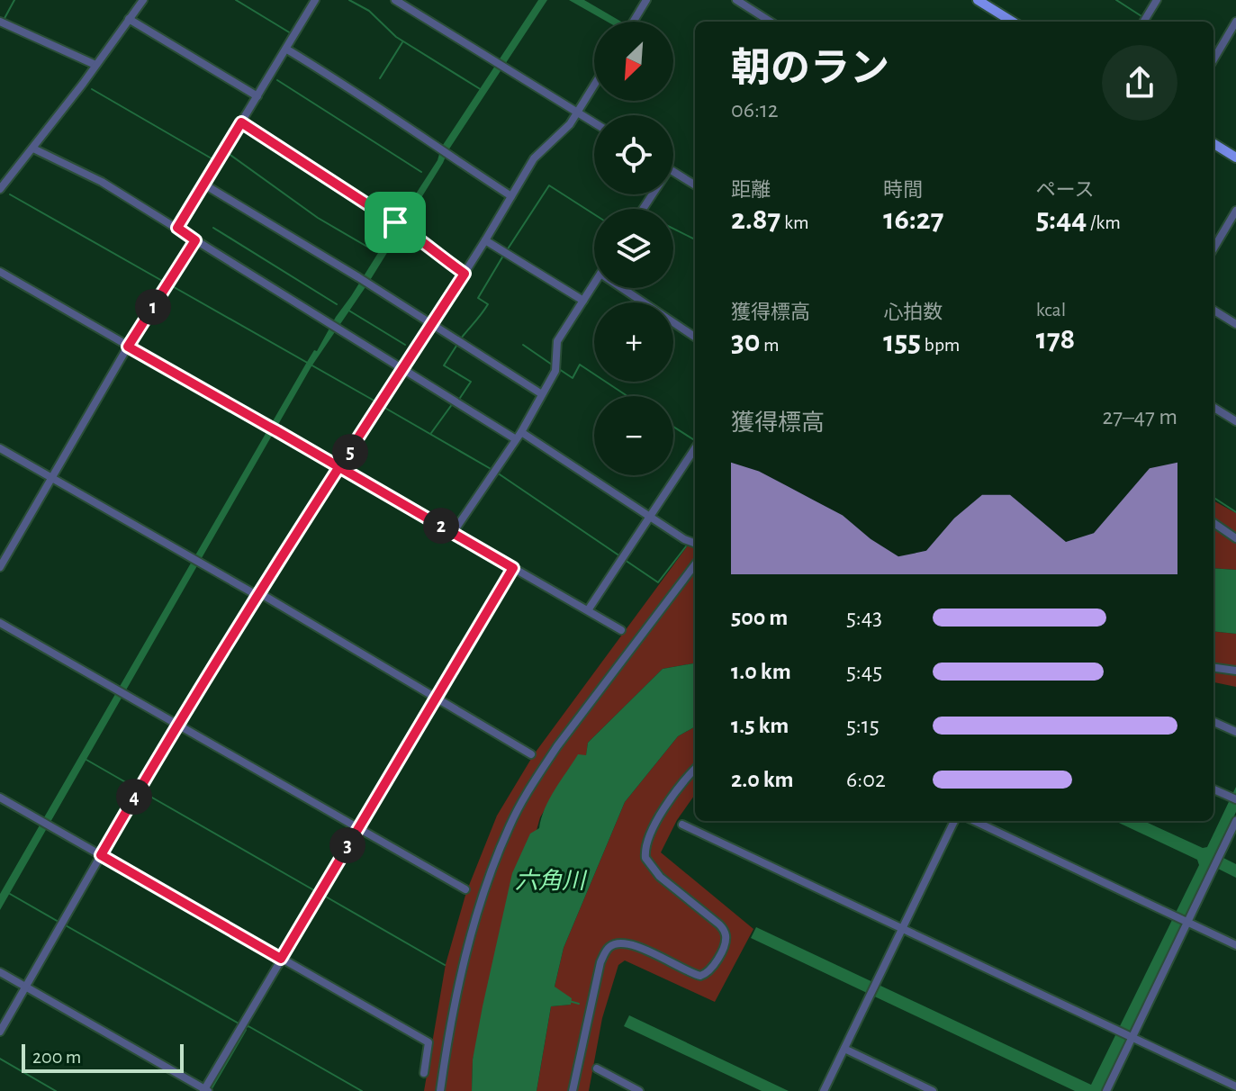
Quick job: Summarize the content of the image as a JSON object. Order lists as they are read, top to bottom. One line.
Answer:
{"water":["六角川"],"scale_bar":"200 m","north":"bottom left","page":{"map_buttons":["+","−"],"heading":["朝のラン","06:12"],"stats":[["距離","2.87 km"],["時間","16:27"],["ペース","5:44 /km"],["獲得標高","30 m"],["心拍数","155 bpm"],["kcal","178"]],"pins":["1","5","2","4","3"],"chart":["獲得標高","27–47 m"],"list":[{"name":"500 m","note":"5:43"},{"name":"1.0 km","note":"5:45"},{"name":"1.5 km","note":"5:15"},{"name":"2.0 km","note":"6:02"}],"scale":"200 m"}}
